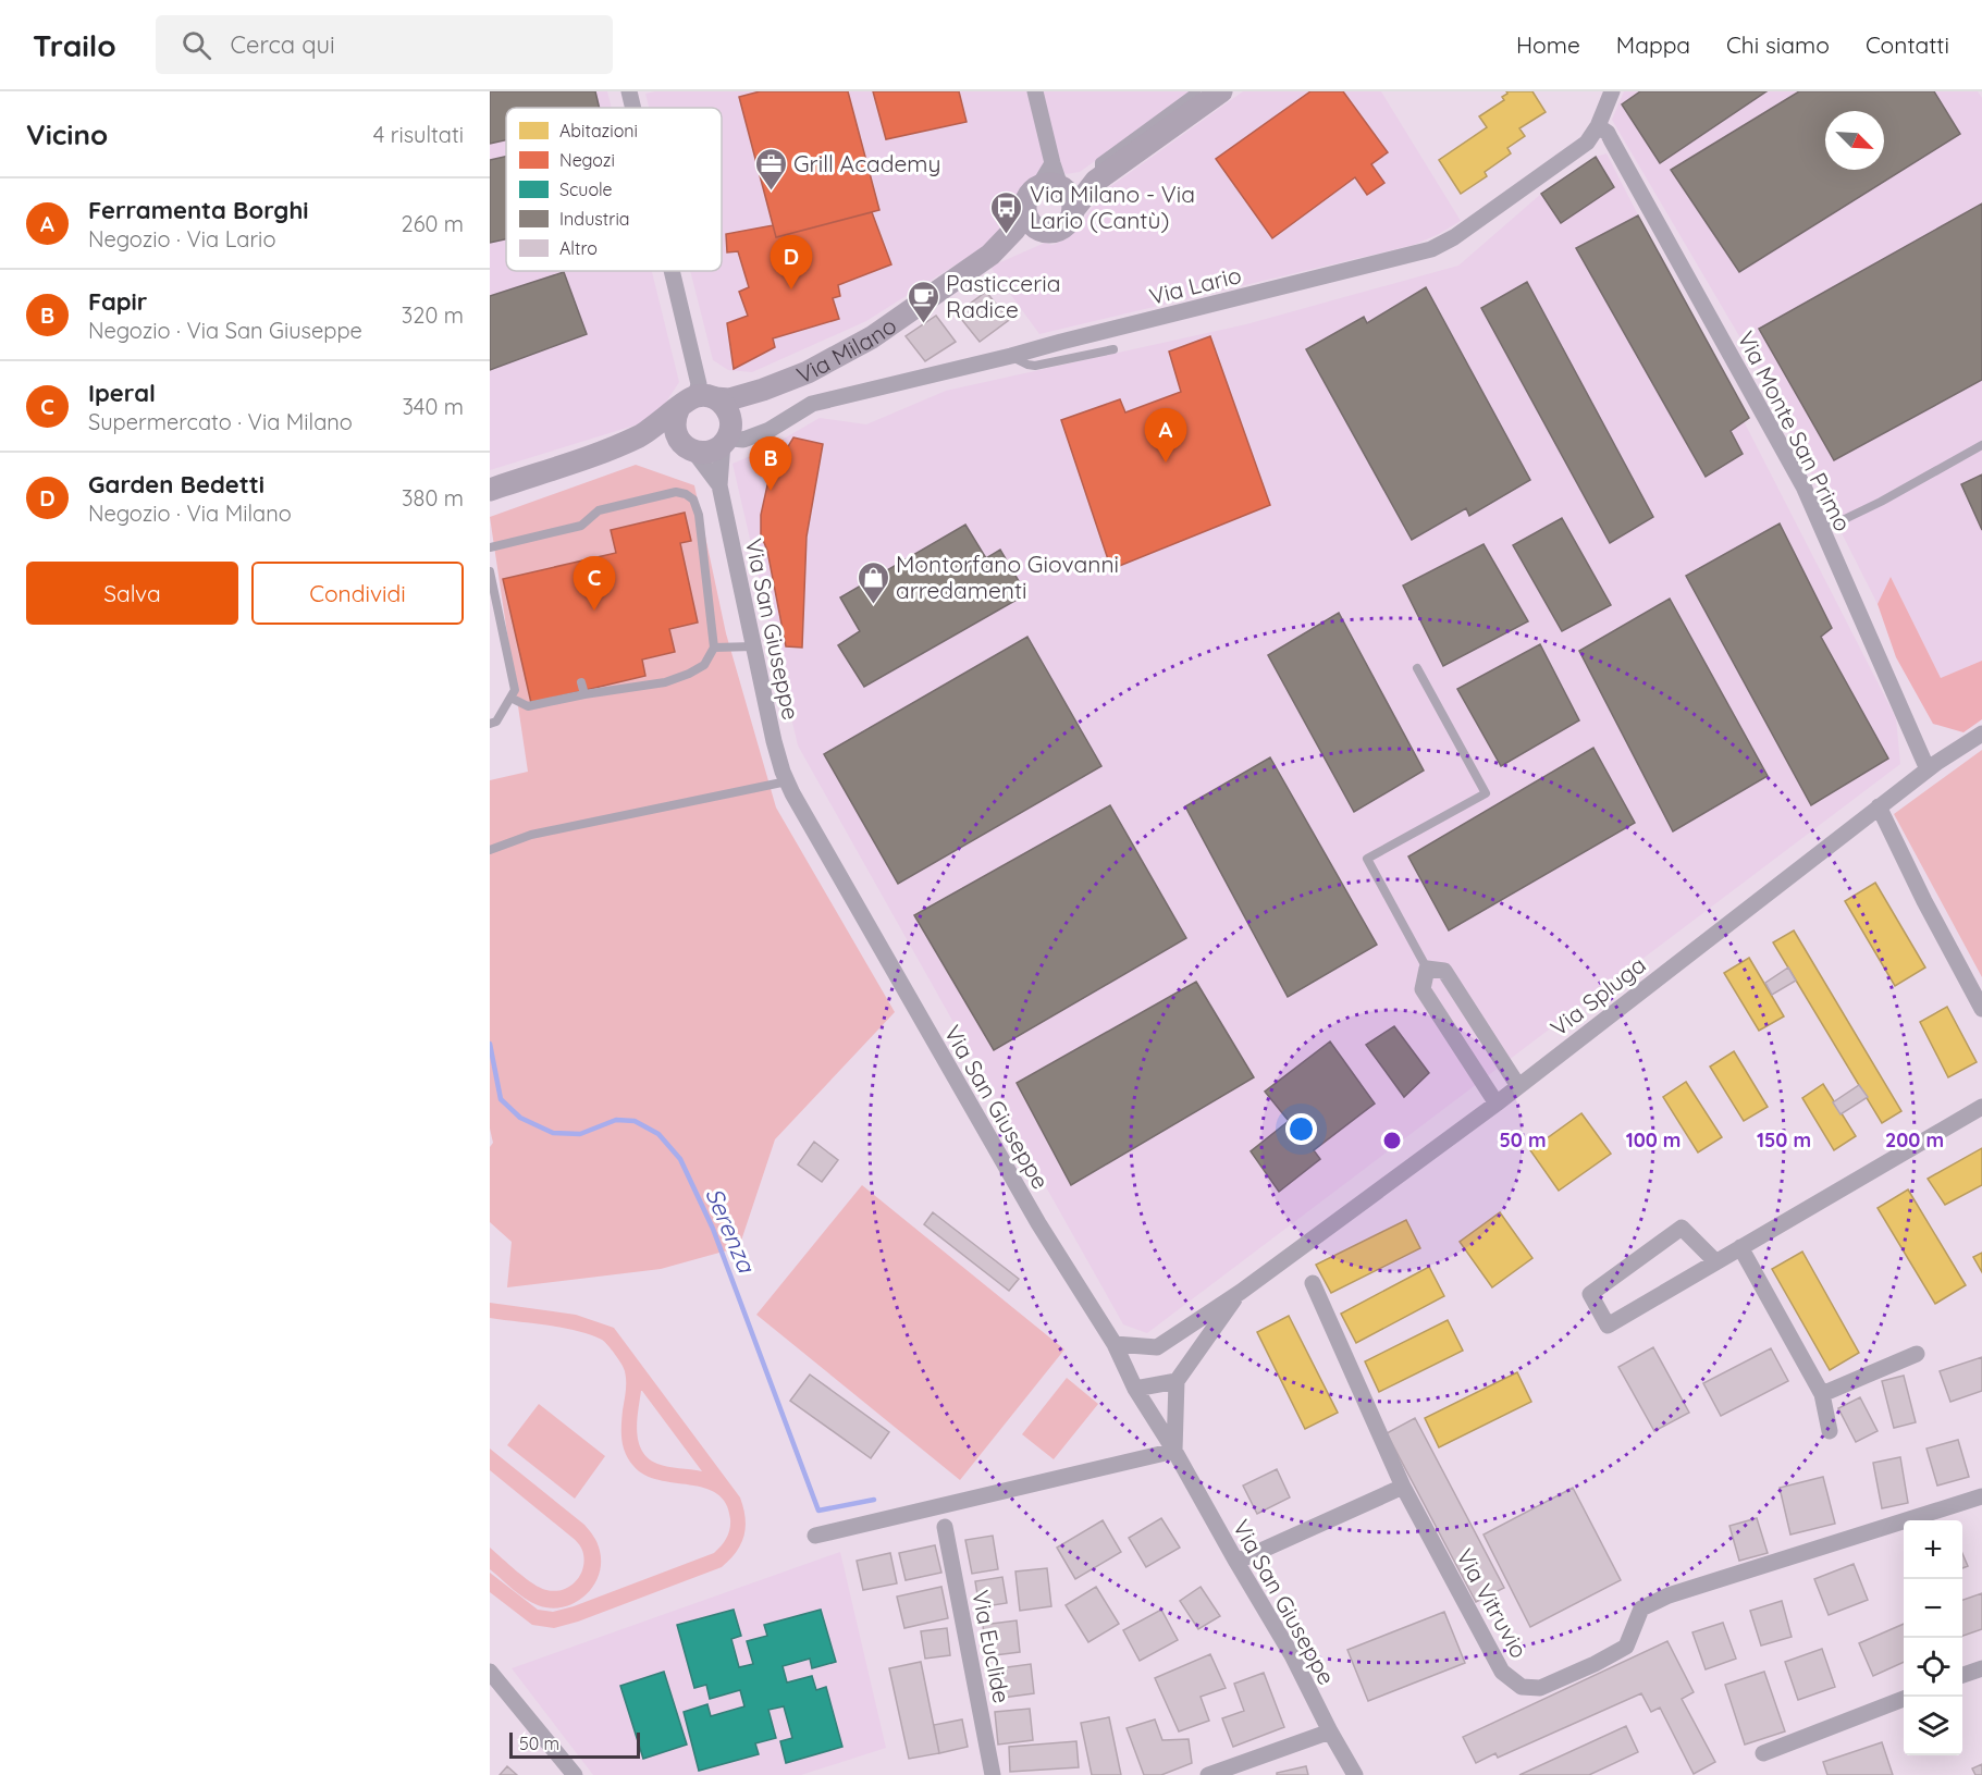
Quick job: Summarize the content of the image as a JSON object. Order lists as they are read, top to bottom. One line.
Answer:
{"streets":{"main road":["Via Milano"],"street":["Via Lario","Via Monte San Primo","Via San Giuseppe","Via Spluga","Via Vitruvio","Via Euclide"]},"crossings":[["Via Lario","Via Milano"],["Via Lario","Via Monte San Primo"],["Via Lario","Via San Giuseppe"],["Via Milano","Via San Giuseppe"],["Via Monte San Primo","Via Spluga"],["Via San Giuseppe","Via Spluga"]],"water":["Serenza"],"places":{"office":["Grill Academy"],"bus stop":["Via Milano - Via Lario (Cantù)"],"cafe":["Pasticceria Radice"],"shop":["Montorfano Giovanni arredamenti"]},"legend":["Abitazioni","Negozi","Scuole","Industria","Altro"],"scale_bar":"50 m","north":"bottom right","page":{"header":"Trailo","search":"Cerca qui","nav":["Home","Mappa","Chi siamo","Contatti"],"heading":["Vicino","4 risultati"],"list":[{"mark":"A","name":"Ferramenta Borghi","note":"Negozio · Via Lario","value":"260 m"},{"mark":"B","name":"Fapir","note":"Negozio · Via San Giuseppe","value":"320 m"},{"mark":"C","name":"Iperal","note":"Supermercato · Via Milano","value":"340 m"},{"mark":"D","name":"Garden Bedetti","note":"Negozio · Via Milano","value":"380 m"}],"pins":["D","A","B","C"],"buttons":["Salva","Condividi"],"map_buttons":["+","−"],"scale":"50 m"},"rings":["50 m","100 m","150 m","200 m"]}
